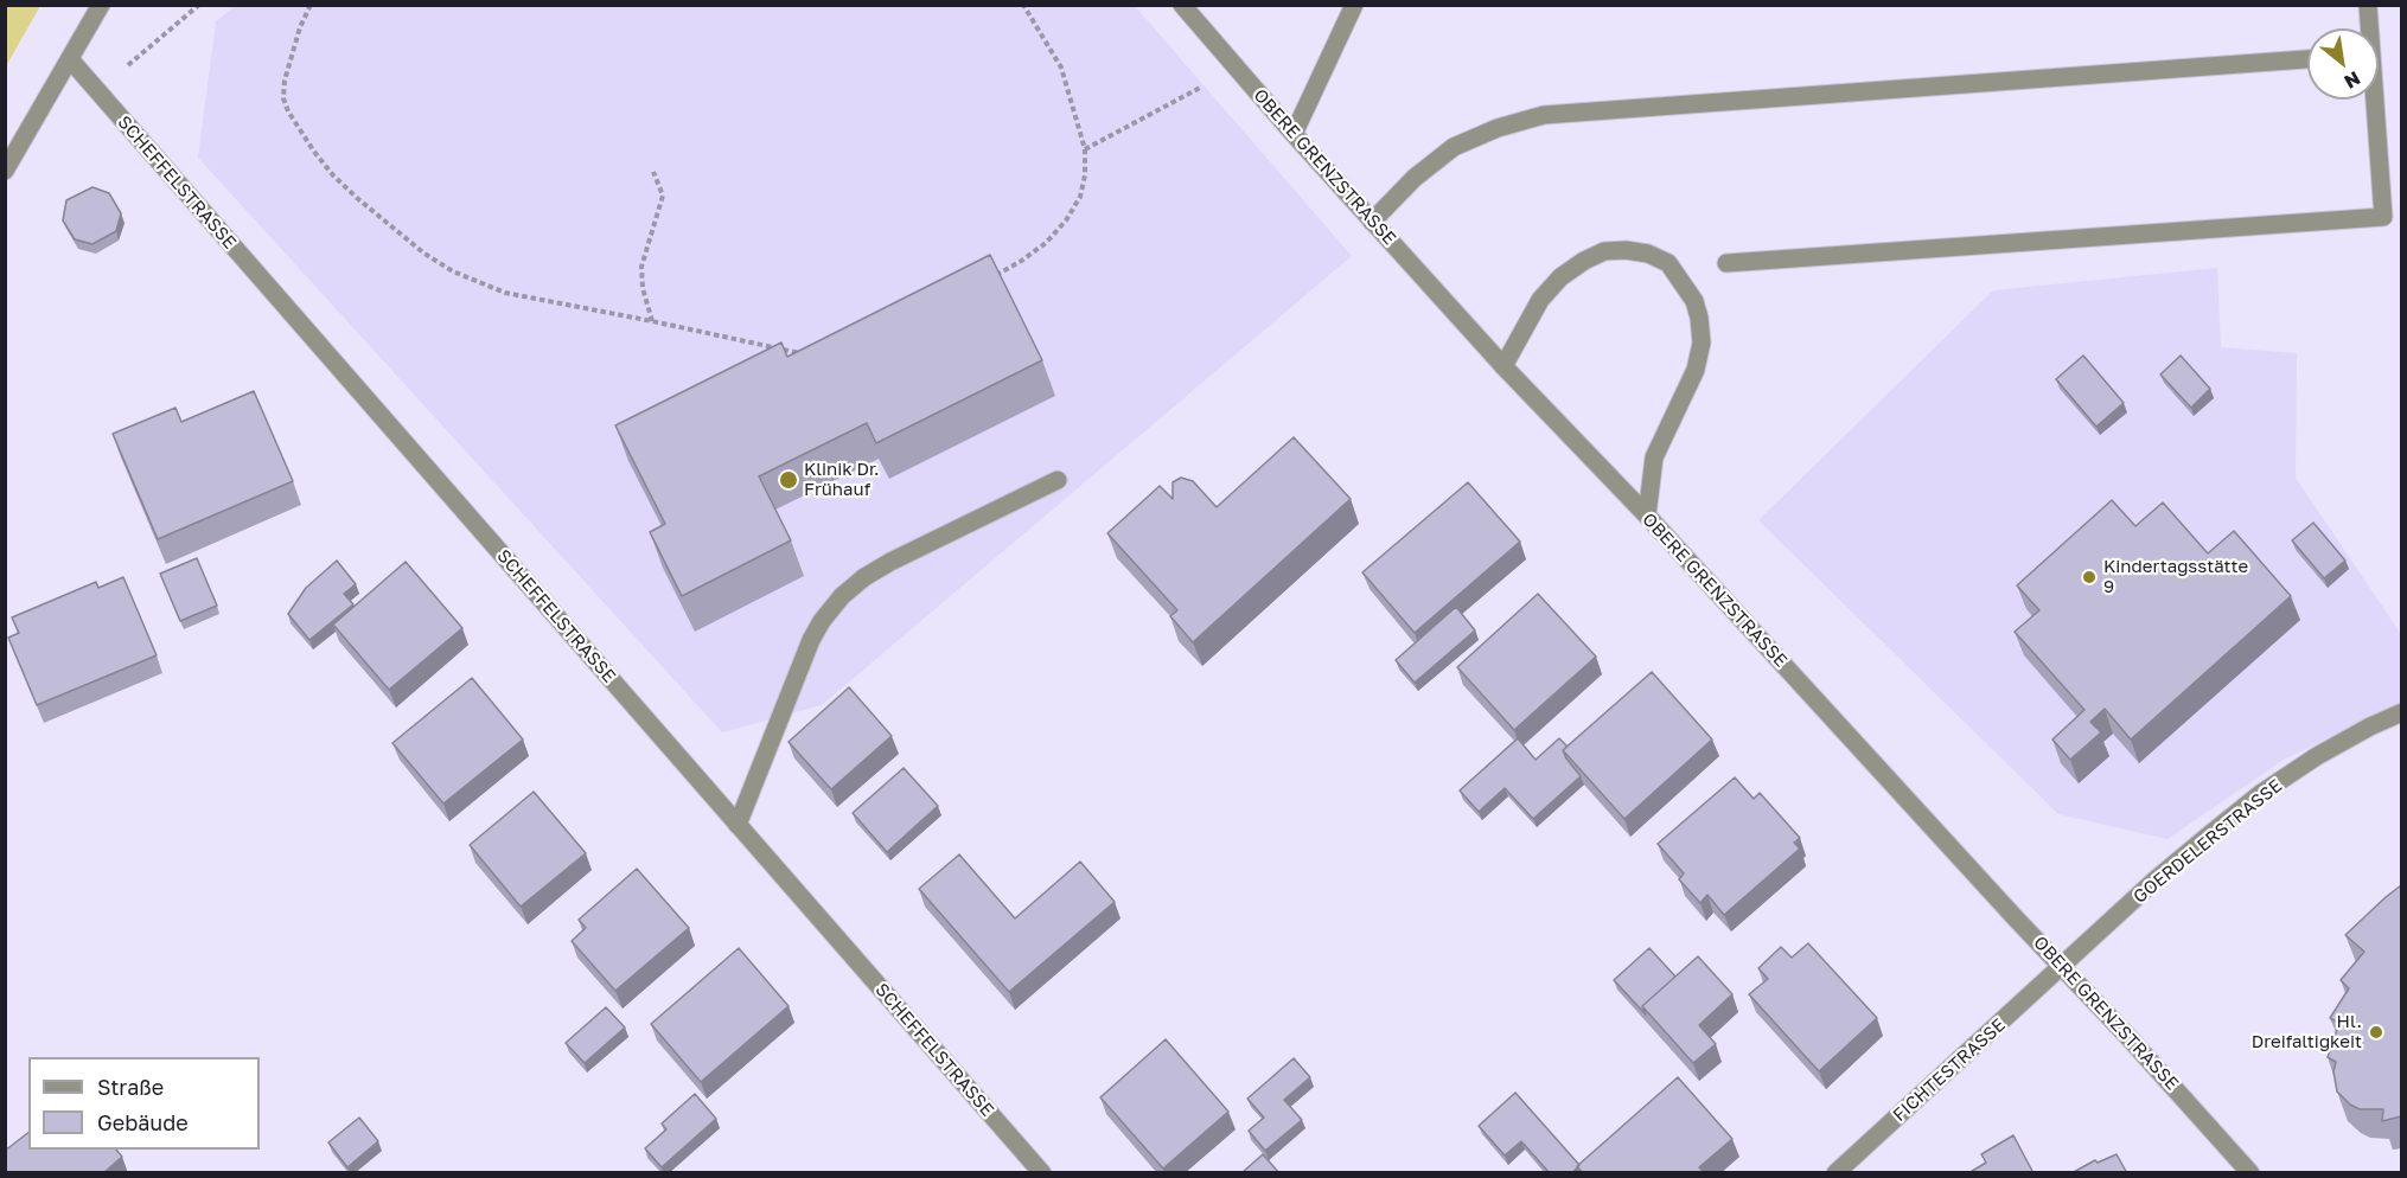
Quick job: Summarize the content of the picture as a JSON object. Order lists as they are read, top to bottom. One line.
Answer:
{"streets":{"street":["OBERE GRENZSTRASSE","SCHEFFELSTRASSE","GOERDELERSTRASSE","FICHTESTRASSE"]},"crossings":[["OBERE GRENZSTRASSE","GOERDELERSTRASSE"],["OBERE GRENZSTRASSE","FICHTESTRASSE"],["GOERDELERSTRASSE","FICHTESTRASSE"]],"places":["Klinik Dr. Frühauf","Kindertagsstätte 9","Hl. Dreifaltigkeit"],"legend":["Straße","Gebäude"],"north":"bottom right"}
